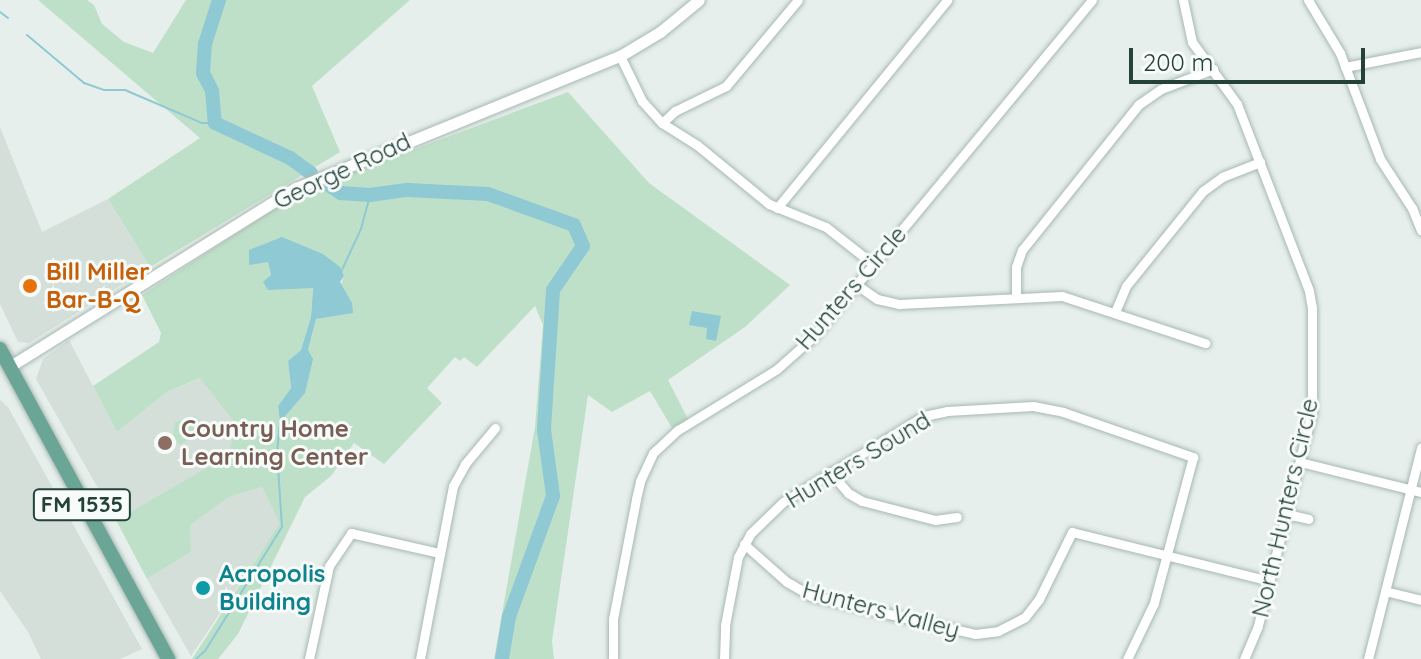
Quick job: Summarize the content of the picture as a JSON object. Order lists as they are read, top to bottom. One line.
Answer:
{"streets":{"main road":["FM 1535"],"street":["George Road","Hunters Circle","Hunters Sound","North Hunters Circle","Hunters Valley"]},"crossings":[["George Road","FM 1535"],["Hunters Sound","Hunters Valley"]],"places":["Bill Miller Bar-B-Q","Country Home Learning Center","Acropolis Building"],"scale_bar":"200 m"}
